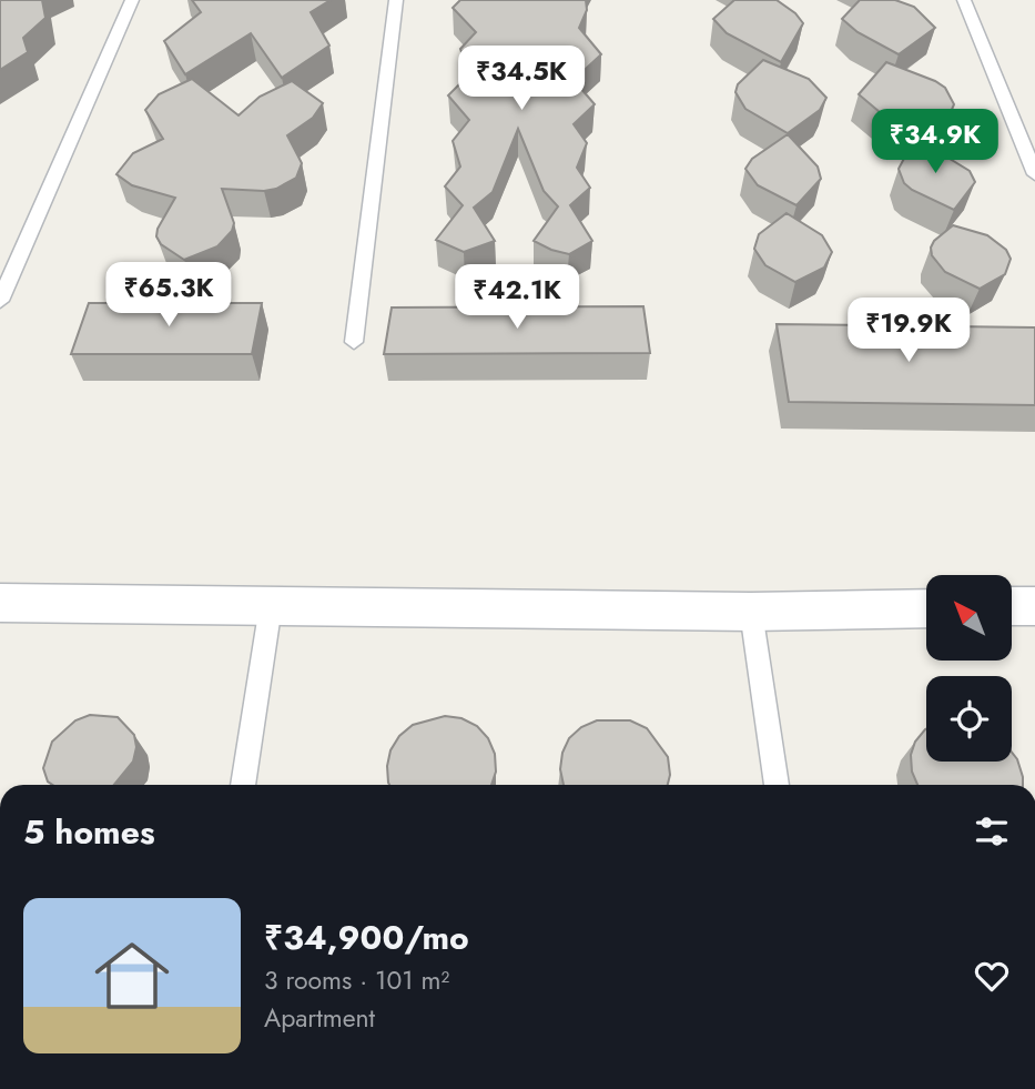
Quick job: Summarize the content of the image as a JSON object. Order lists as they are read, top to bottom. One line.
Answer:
{"north":"top left","page":{"price":["₹34.5K","₹34.9K","₹65.3K","₹42.1K","₹19.9K"],"heading":"5 homes","list":[{"name":"₹34,900/mo","note":"3 rooms · 101 m² · Apartment"}]}}
